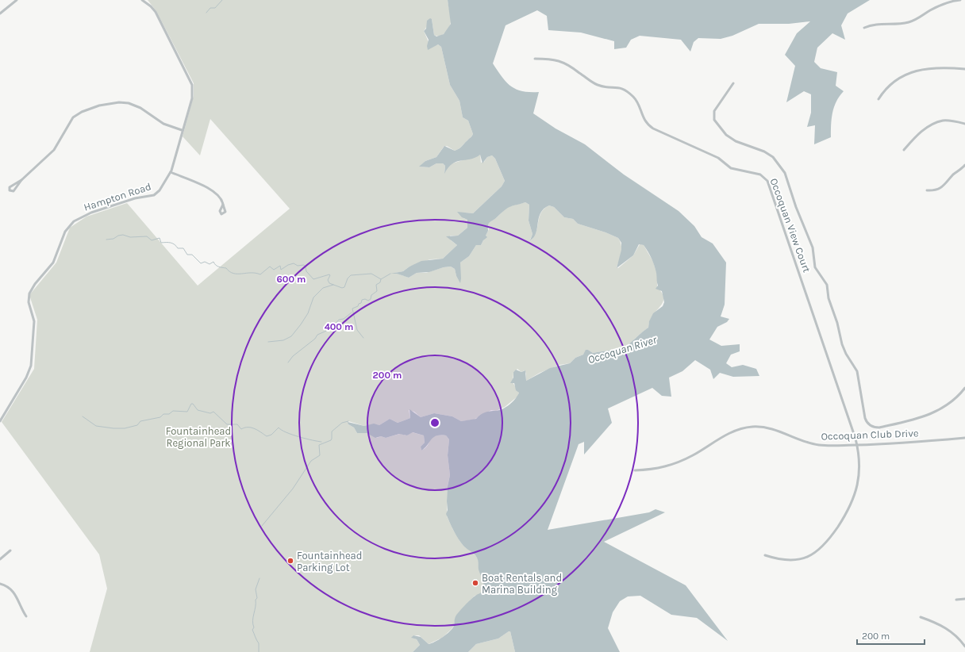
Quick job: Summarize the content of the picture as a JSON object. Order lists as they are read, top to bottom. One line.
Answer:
{"streets":{"street":["Hampton Road","Occoquan View Court","Occoquan Club Drive"]},"crossings":[["Occoquan View Court","Occoquan Club Drive"]],"water":["Occoquan River"],"parks":["Fountainhead Regional Park"],"places":["Fountainhead Parking Lot","Boat Rentals and Marina Building"],"scale_bar":"200 m","rings":["600 m","400 m","200 m"]}
